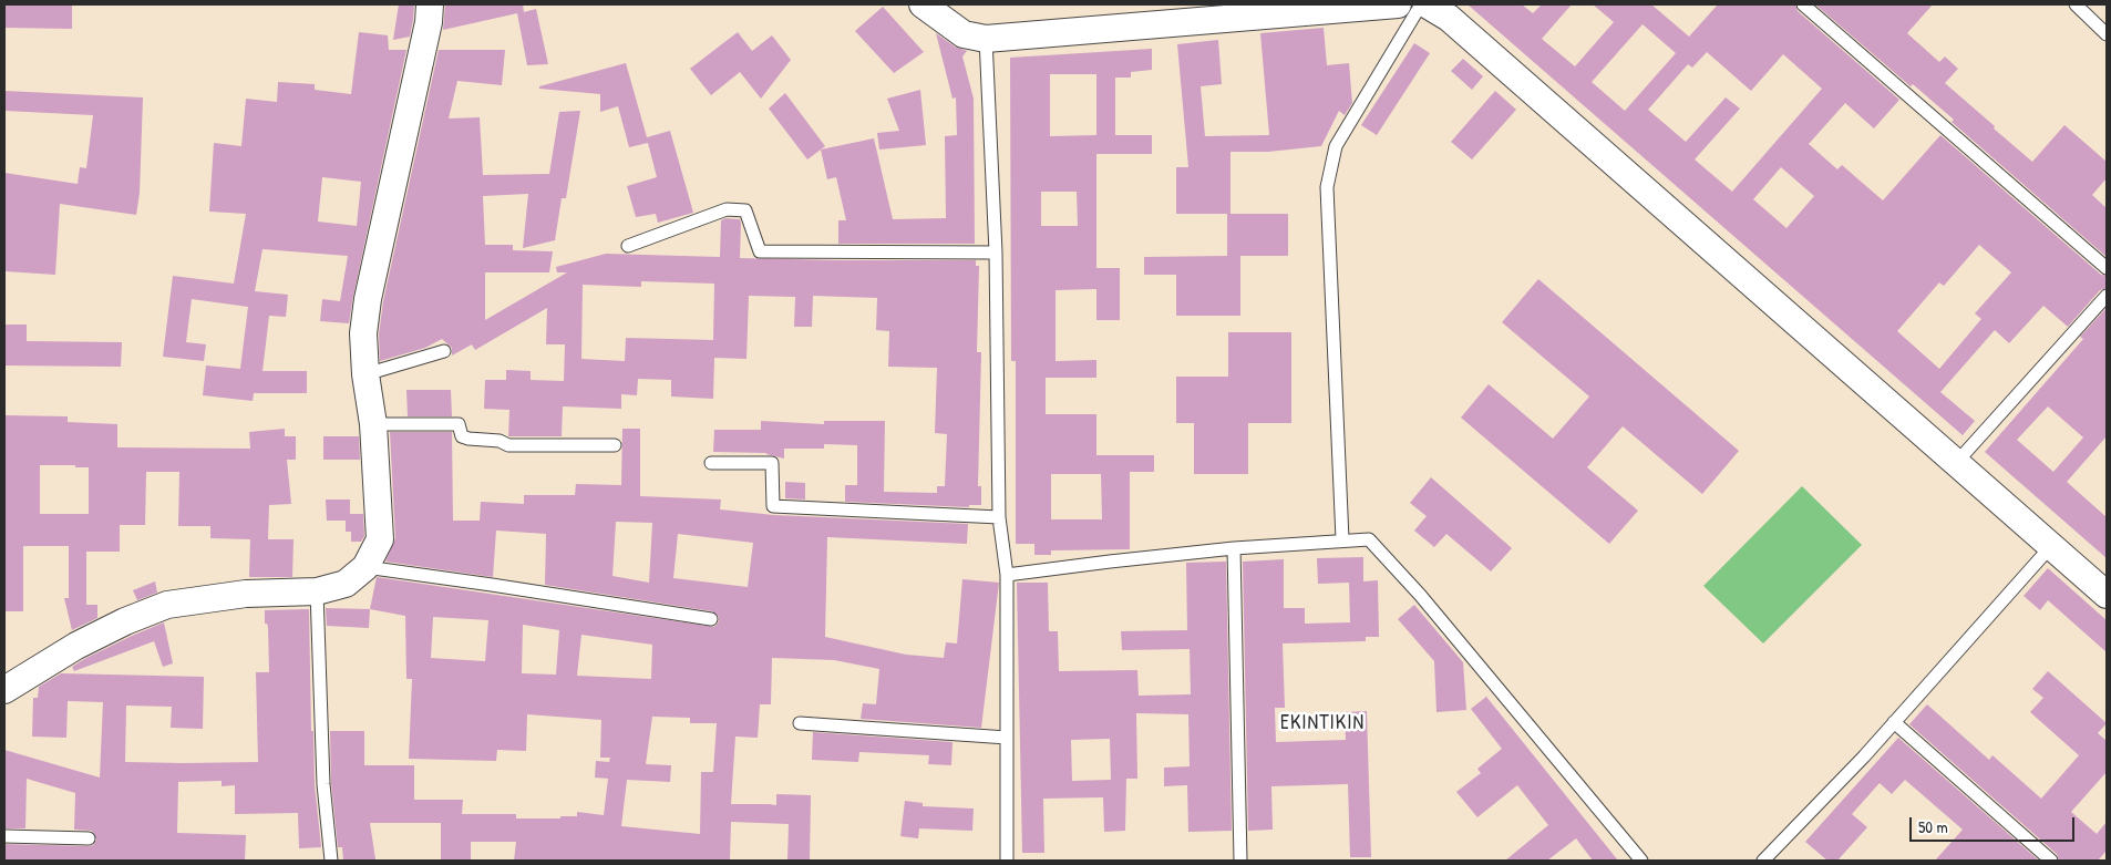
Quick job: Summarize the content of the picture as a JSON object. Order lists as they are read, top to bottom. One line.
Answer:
{"districts":["EKINTIKIN"],"scale_bar":"50 m"}
